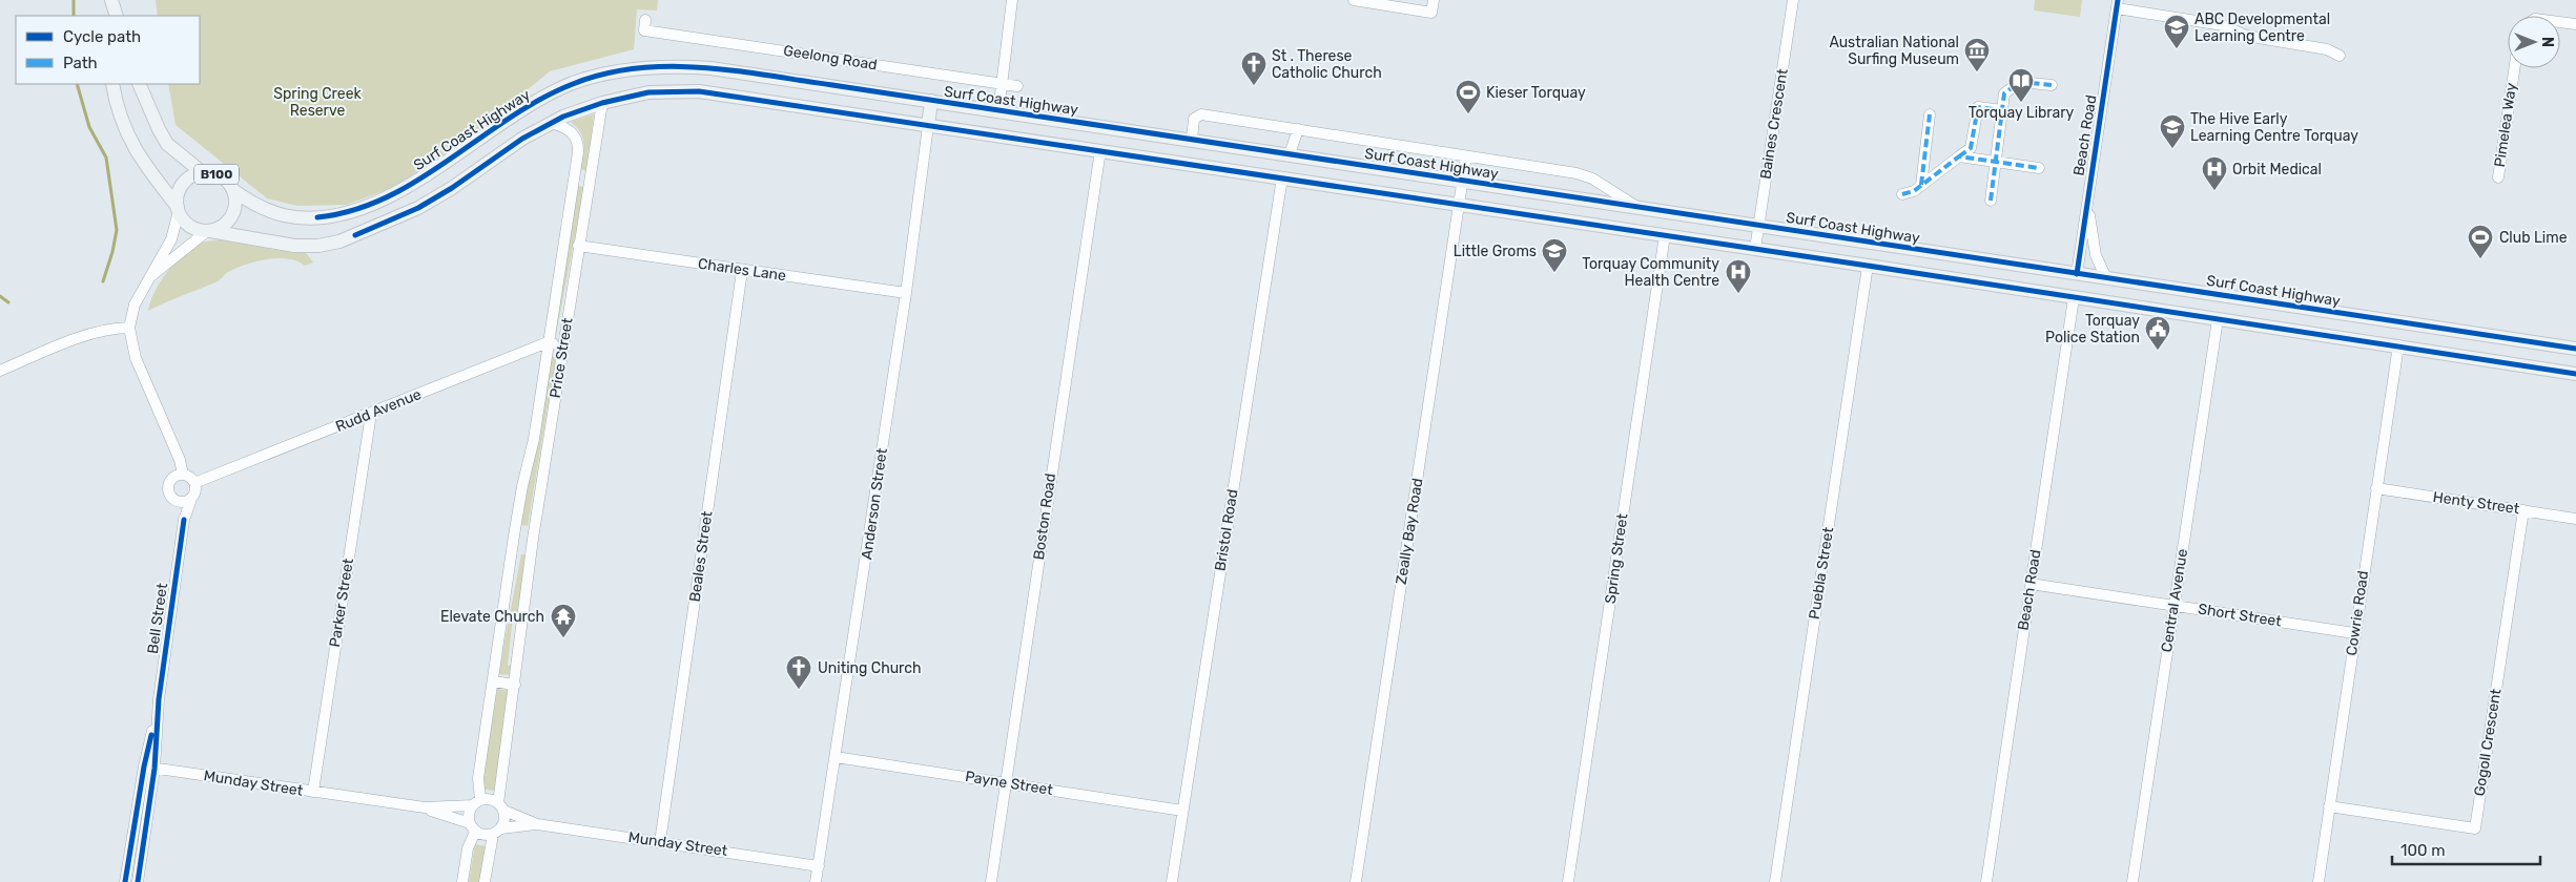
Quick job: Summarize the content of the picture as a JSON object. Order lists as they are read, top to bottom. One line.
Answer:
{"streets":{"main road":["Surf Coast Highway","B100"],"street":["Geelong Road","Baines Crescent","Pimelea Way","Beach Road","Charles Lane","Price Street","Rudd Avenue","Henty Street","Anderson Street","Boston Road","Bristol Road","Zeally Bay Road","Beales Street","Spring Street","Puebla Street","Central Avenue","Parker Street","Cowrie Road","Short Street","Bell Street","Gogoll Crescent","Munday Street","Payne Street"]},"crossings":[["Surf Coast Highway","Baines Crescent"],["Surf Coast Highway","Beach Road"],["Surf Coast Highway","B100"],["Surf Coast Highway","Zeally Bay Road"],["Beach Road","Short Street"],["Charles Lane","Price Street"],["Charles Lane","Anderson Street"],["Charles Lane","Beales Street"],["Price Street","Rudd Avenue"],["Price Street","Munday Street"],["Rudd Avenue","Parker Street"],["Rudd Avenue","Bell Street"],["Henty Street","Cowrie Road"],["Henty Street","Gogoll Crescent"],["Anderson Street","Munday Street"],["Anderson Street","Payne Street"],["Boston Road","Payne Street"],["Bristol Road","Payne Street"],["Beales Street","Munday Street"],["Central Avenue","Short Street"],["Parker Street","Munday Street"],["Cowrie Road","Short Street"],["Cowrie Road","Gogoll Crescent"],["Bell Street","Munday Street"]],"parks":["Spring Creek Reserve"],"places":{"school or university":["ABC Developmental Learning Centre","The Hive Early Learning Centre Torquay","Little Groms"],"museum":["Australian National Surfing Museum"],"church":["St . Therese Catholic Church","Uniting Church"],"library":["Torquay Library"],"sports":["Kieser Torquay","Club Lime"],"hospital":["Orbit Medical","Torquay Community Health Centre"],"public building":["Torquay Police Station"],"temple":["Elevate Church"]},"legend":["Cycle path","Path"],"scale_bar":"100 m","north":"right"}
